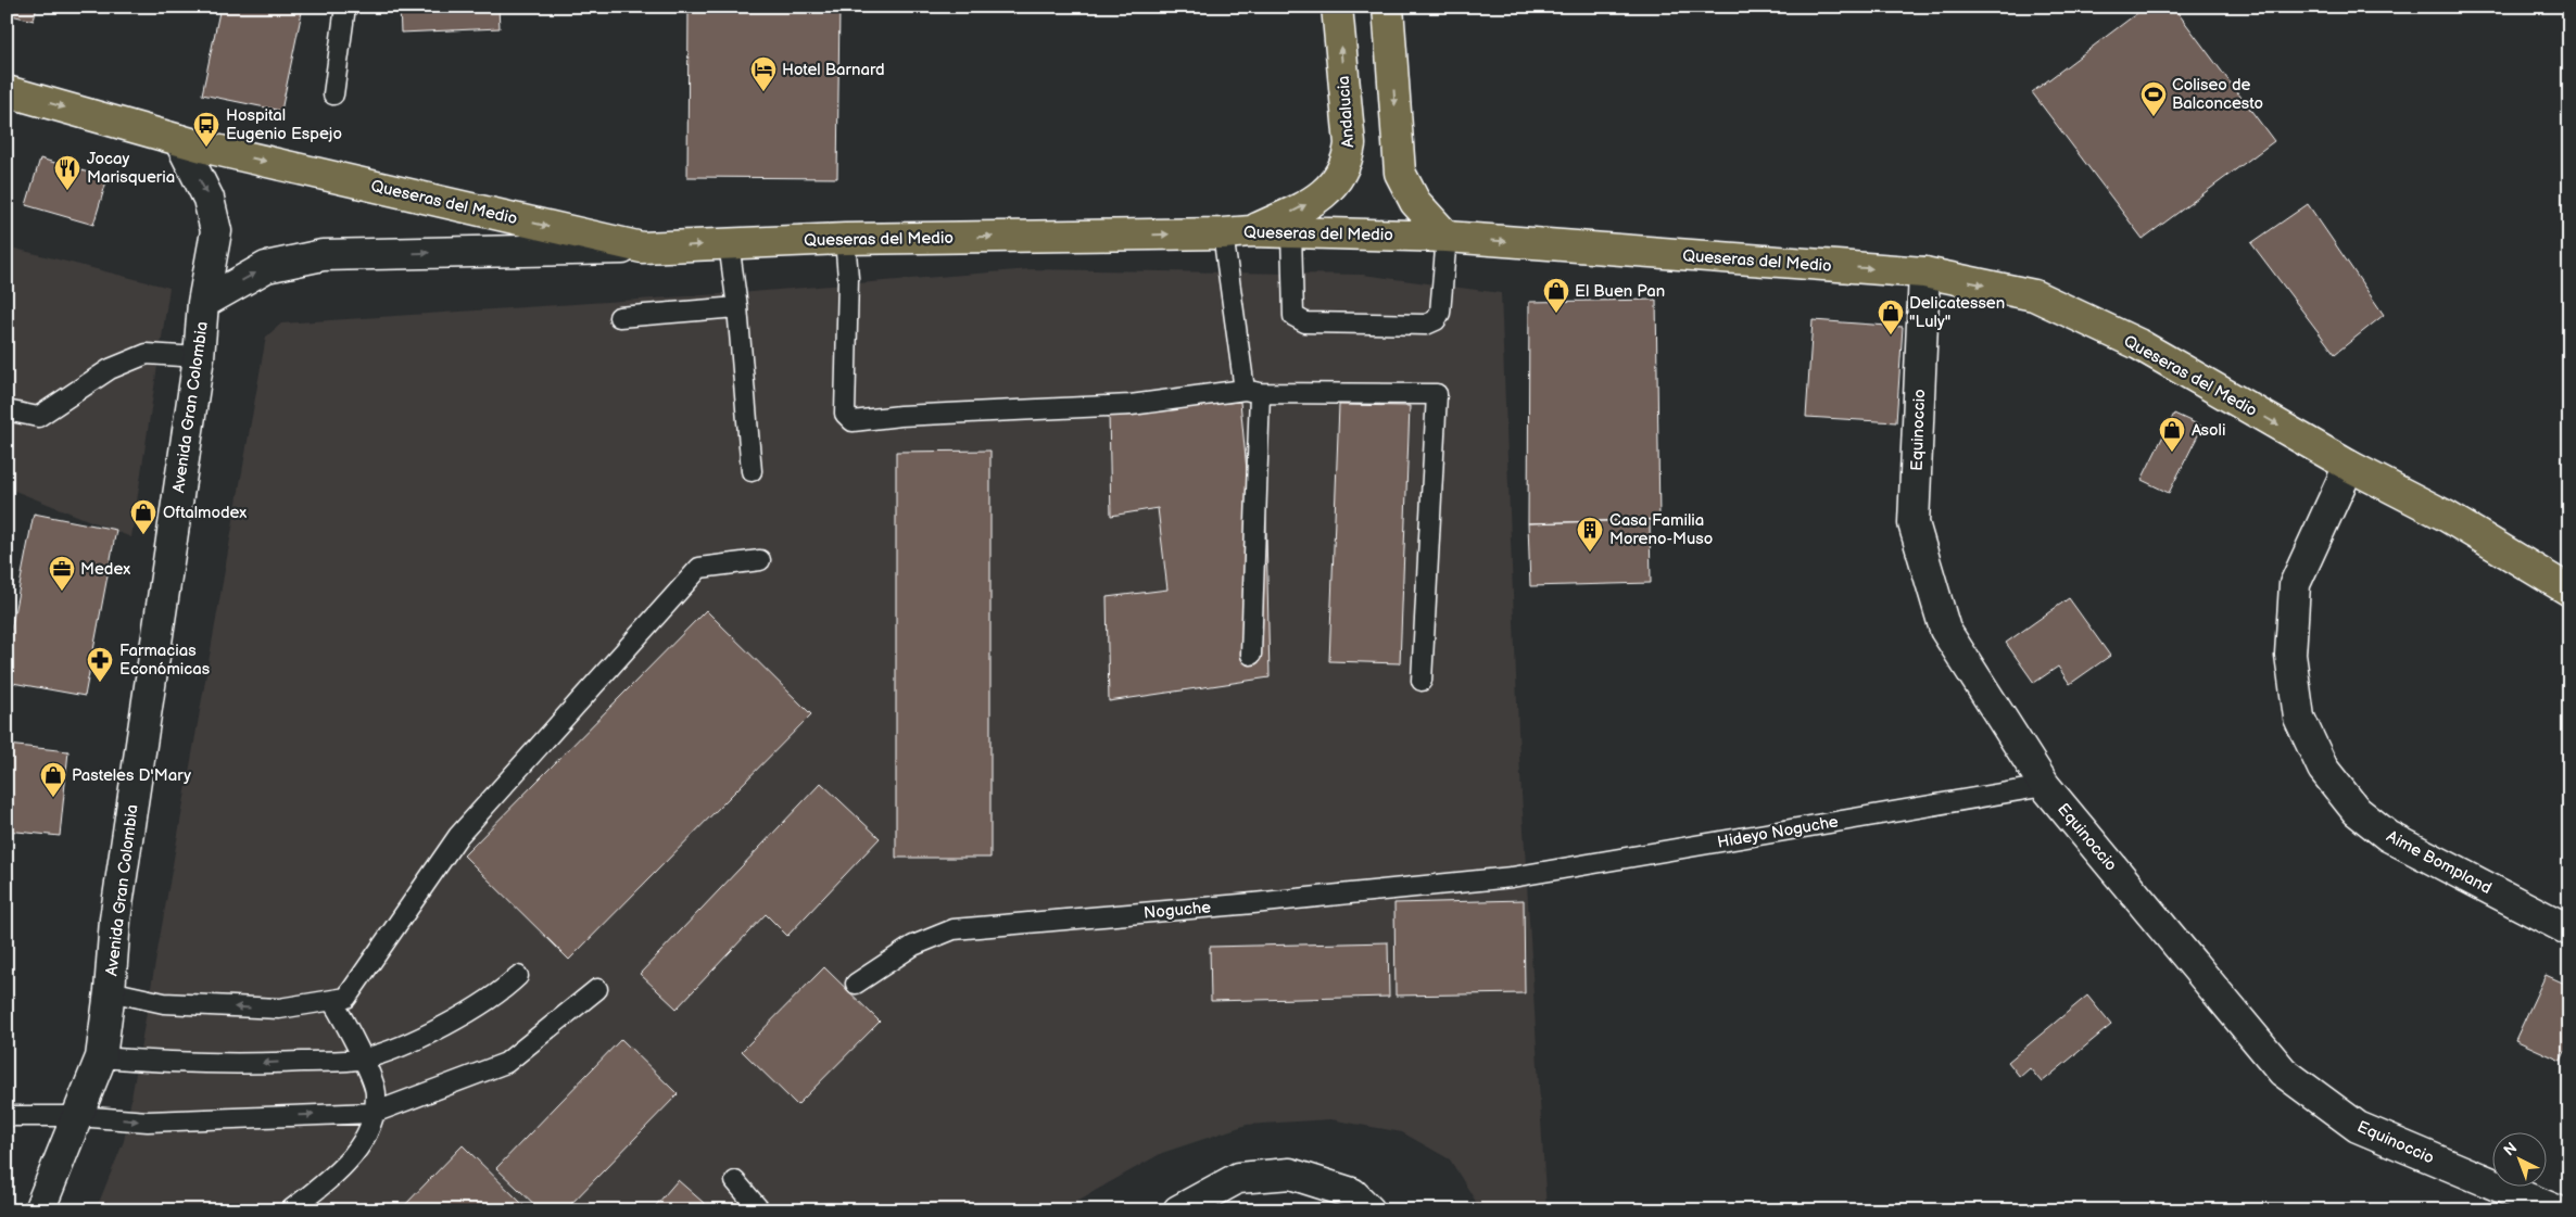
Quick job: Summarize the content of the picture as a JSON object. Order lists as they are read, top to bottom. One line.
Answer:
{"streets":{"main road":["Andalucia","Queseras del Medio"],"street":["Avenida Gran Colombia","Equinoccio","Aime Bompland"],"lane":["Hideyo Noguche","Noguche"]},"crossings":[["Andalucia","Queseras del Medio"],["Queseras del Medio","Avenida Gran Colombia"],["Queseras del Medio","Equinoccio"],["Queseras del Medio","Aime Bompland"],["Equinoccio","Hideyo Noguche"],["Hideyo Noguche","Noguche"]],"one_way":["Andalucia","Queseras del Medio"],"places":{"hotel":["Hotel Barnard"],"sports":["Coliseo de Balconcesto"],"bus stop":["Hospital Eugenio Espejo"],"restaurant":["Jocay Marisqueria"],"shop":["El Buen Pan","Delicatessen \"Luly\"","Asoli","Oftalmodex","Pasteles D'Mary"],"building":["Casa Familia Moreno-Muso"],"office":["Medex"],"pharmacy":["Farmacias Económicas"]},"north":"top left"}
